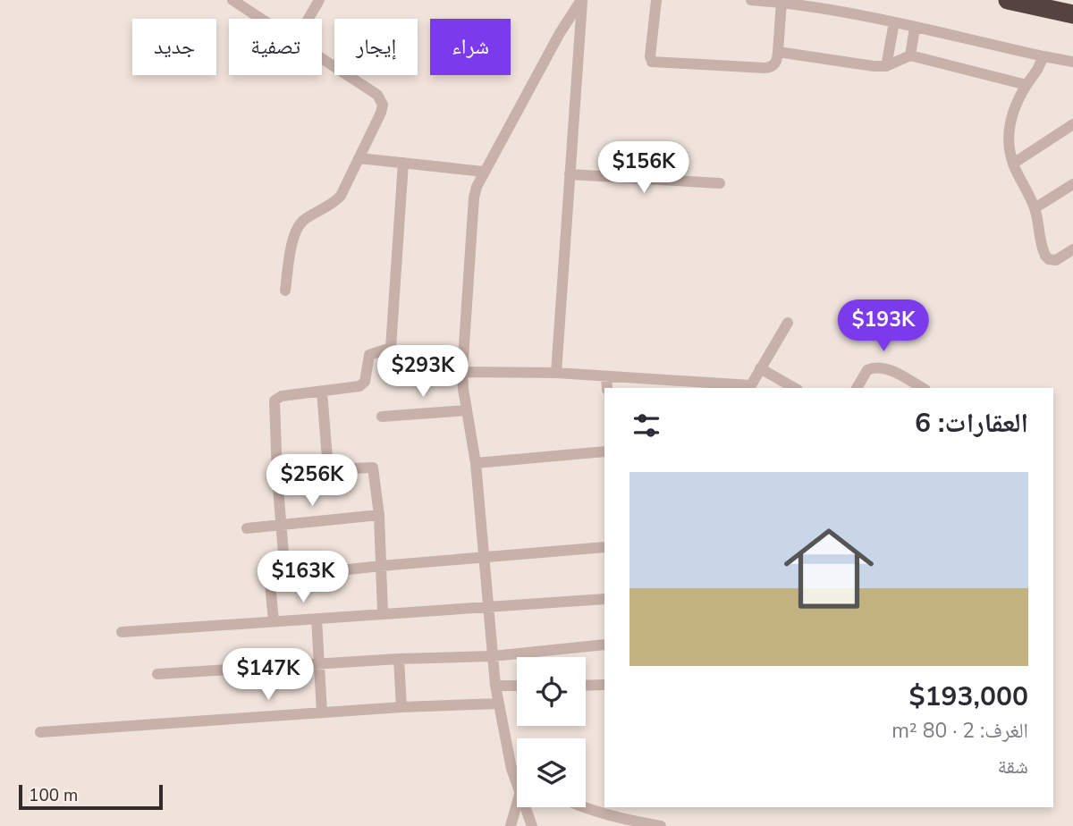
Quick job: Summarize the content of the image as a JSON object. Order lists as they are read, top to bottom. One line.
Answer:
{"scale_bar":"100 m","page":{"chip":["شراء","إيجار","تصفية","جديد"],"price":["$156K","$193K","$293K","$256K","$163K","$147K"],"heading":"العقارات: 6","list":[{"name":"$193,000","note":"الغرف: 2 · 80 m² · شقة"}],"scale":"100 m"}}
